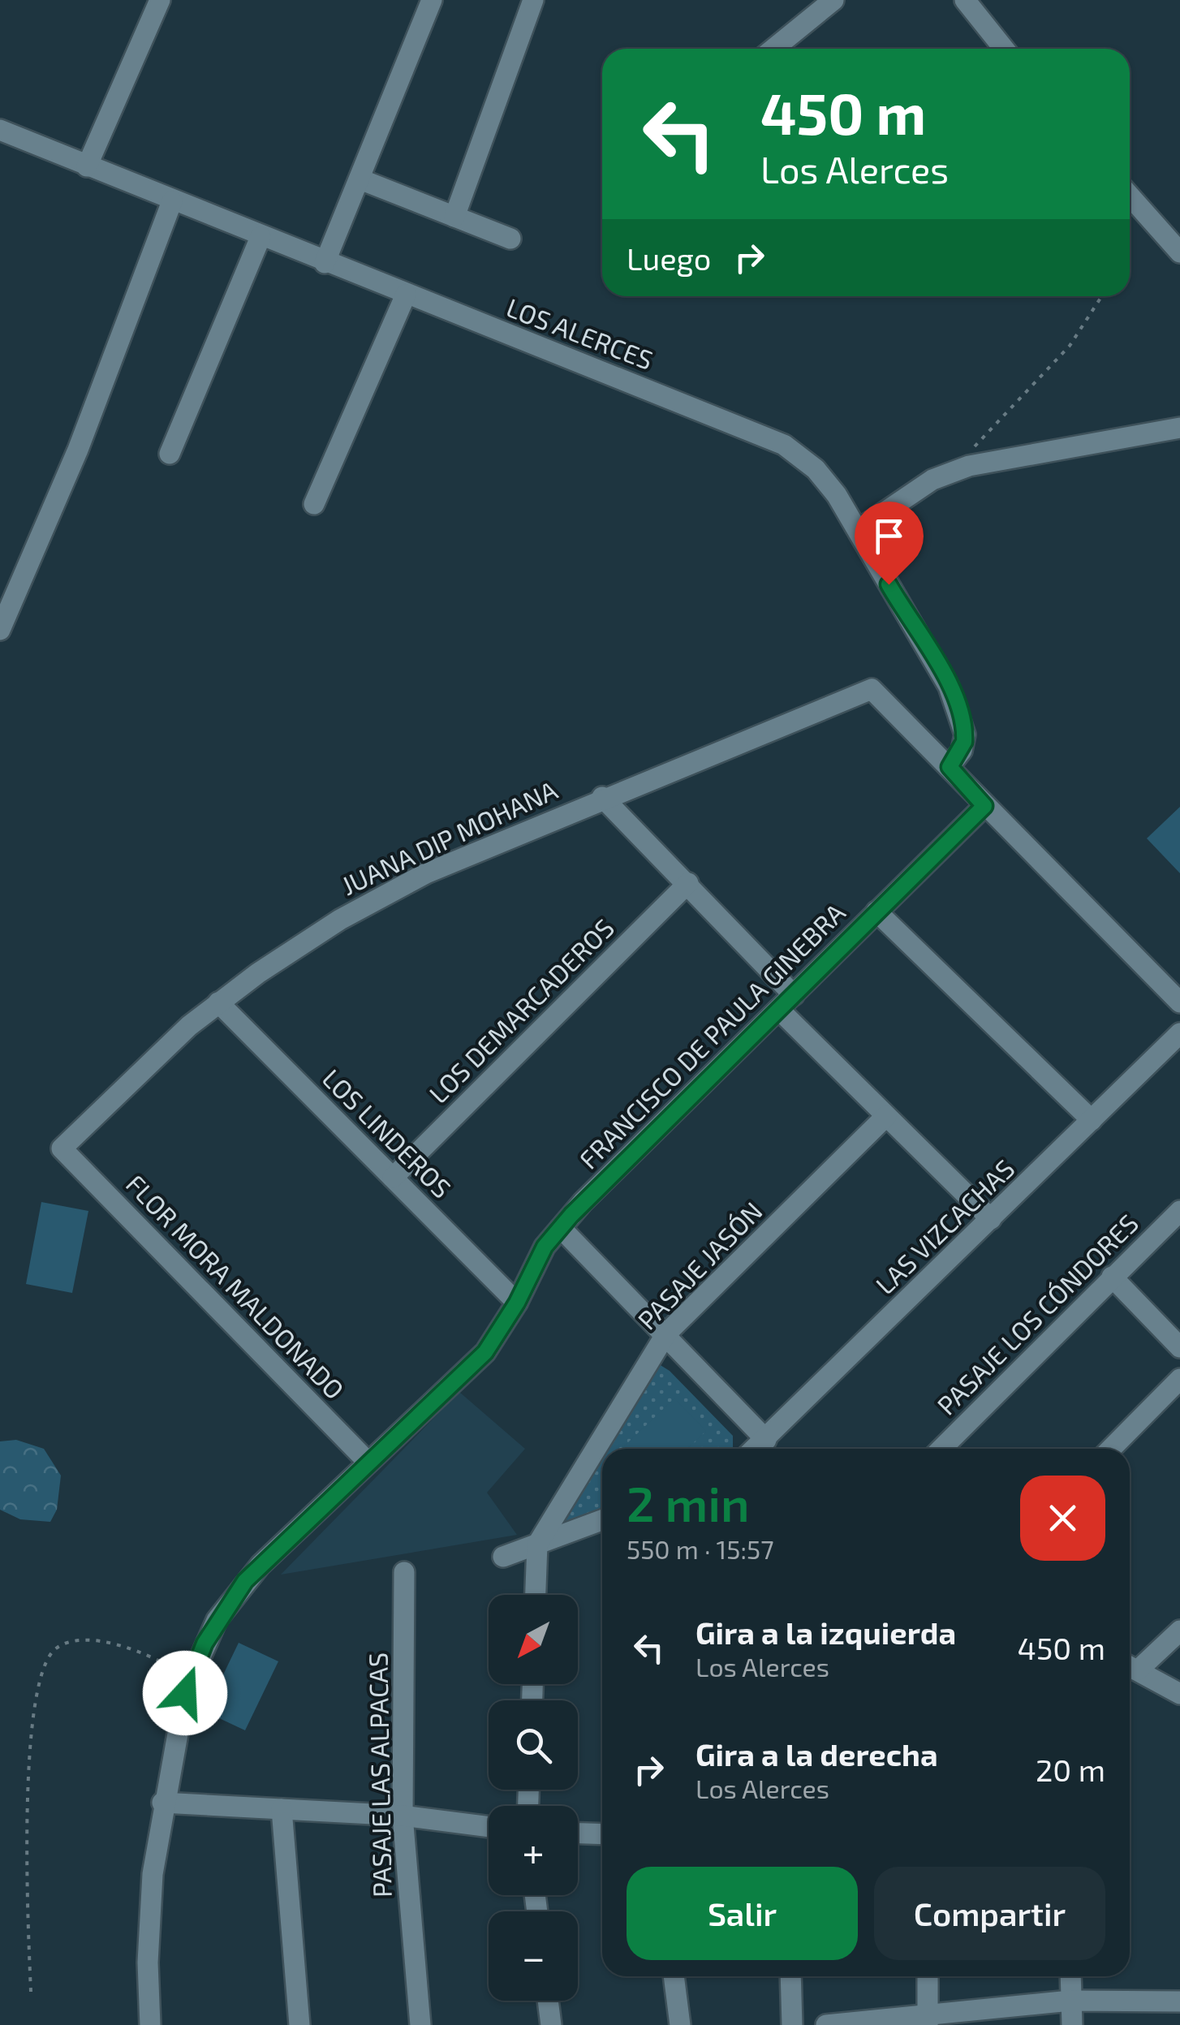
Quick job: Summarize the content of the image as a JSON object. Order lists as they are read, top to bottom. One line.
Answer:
{"streets":{"street":["LOS ALERCES","JUANA DIP MOHANA","LOS DEMARCADEROS","FRANCISCO DE PAULA GINEBRA","LOS LINDEROS","LAS VIZCACHAS","PASAJE JASÓN","FLOR MORA MALDONADO","PASAJE LOS CÓNDORES","PASAJE LAS ALPACAS"]},"crossings":[["LOS ALERCES","JUANA DIP MOHANA"],["JUANA DIP MOHANA","LOS LINDEROS"],["JUANA DIP MOHANA","FLOR MORA MALDONADO"],["LOS DEMARCADEROS","LOS LINDEROS"],["FRANCISCO DE PAULA GINEBRA","LOS LINDEROS"],["FRANCISCO DE PAULA GINEBRA","FLOR MORA MALDONADO"]],"north":"bottom left","page":{"turn":["450 m","Los Alerces"],"then":"Luego","heading":["2 min","550 m · 15:57"],"list":[{"name":"Gira a la izquierda","note":"Los Alerces","value":"450 m"},{"name":"Gira a la derecha","note":"Los Alerces","value":"20 m"}],"map_buttons":["+","−"],"buttons":["Salir","Compartir"]}}
